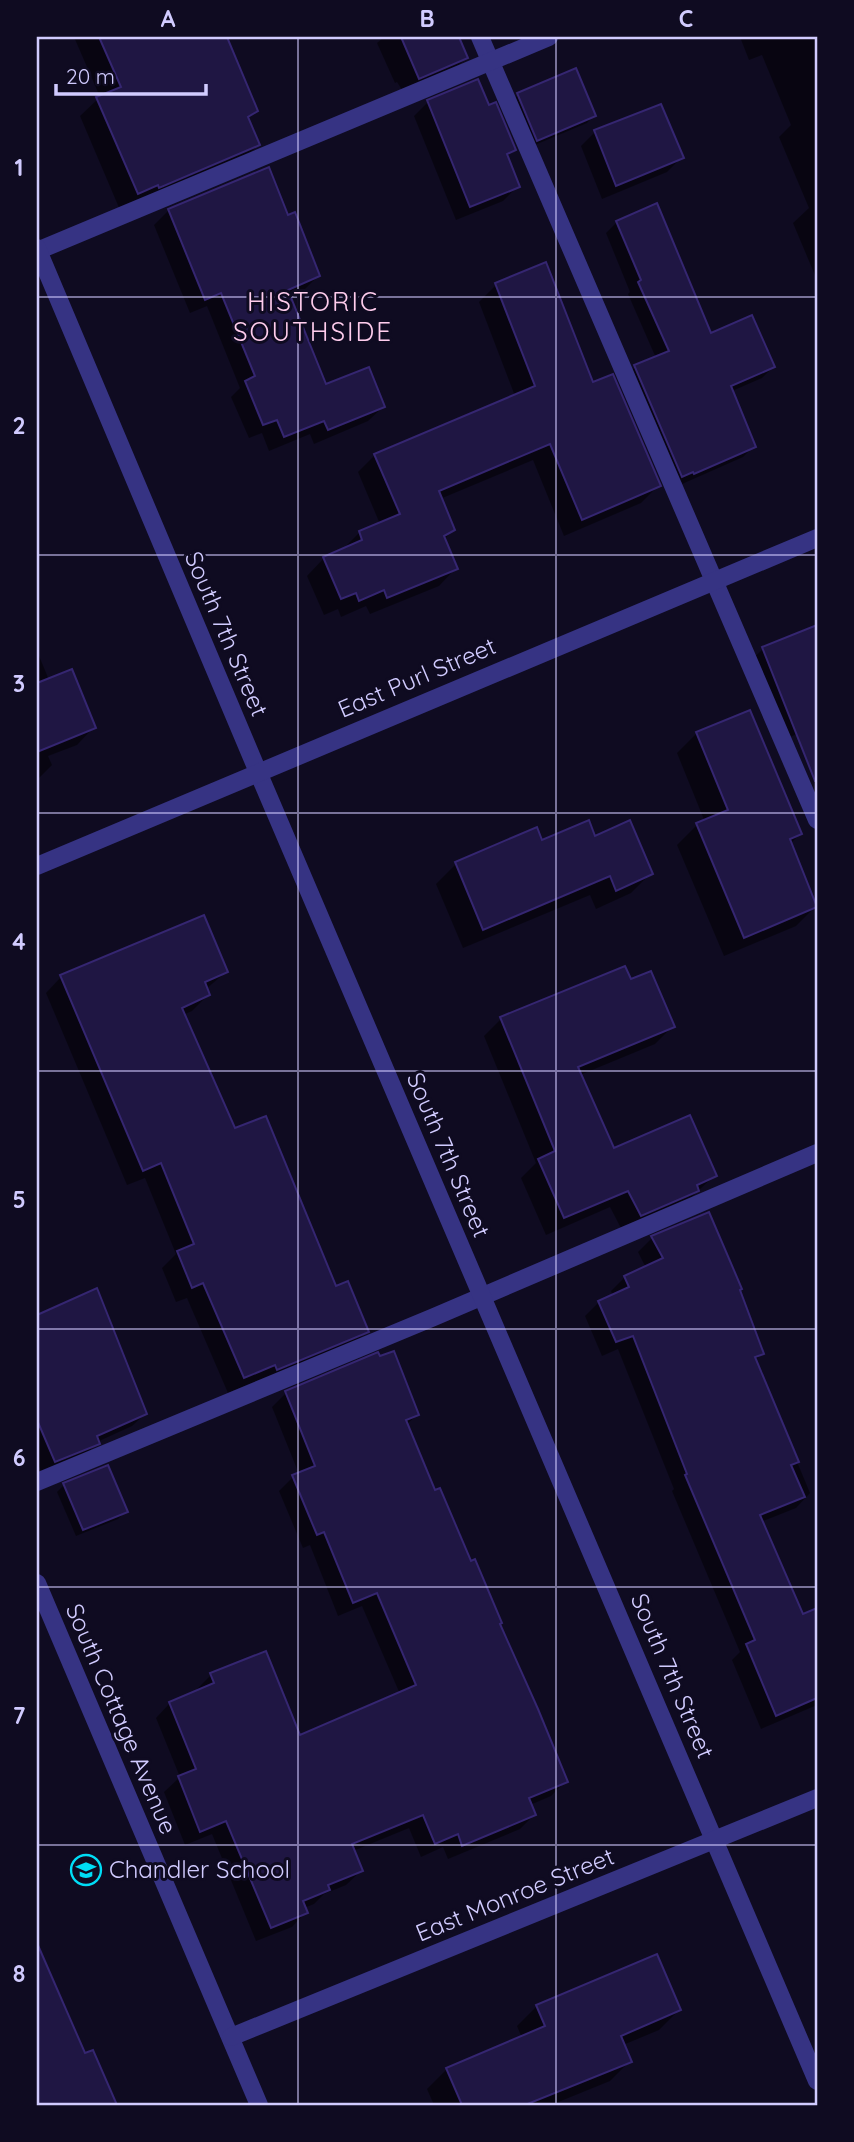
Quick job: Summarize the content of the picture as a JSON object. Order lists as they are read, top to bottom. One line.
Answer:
{"streets":{"street":["South 7th Street","East Purl Street","South Cottage Avenue","East Monroe Street"]},"crossings":[["South 7th Street","East Purl Street"],["South 7th Street","East Monroe Street"],["South Cottage Avenue","East Monroe Street"]],"districts":["HISTORIC SOUTHSIDE"],"places":{"school or university":["Chandler School"]},"scale_bar":"20 m","grid":{"columns":["A","B","C"],"rows":["1","2","3","4","5","6","7","8"]}}
